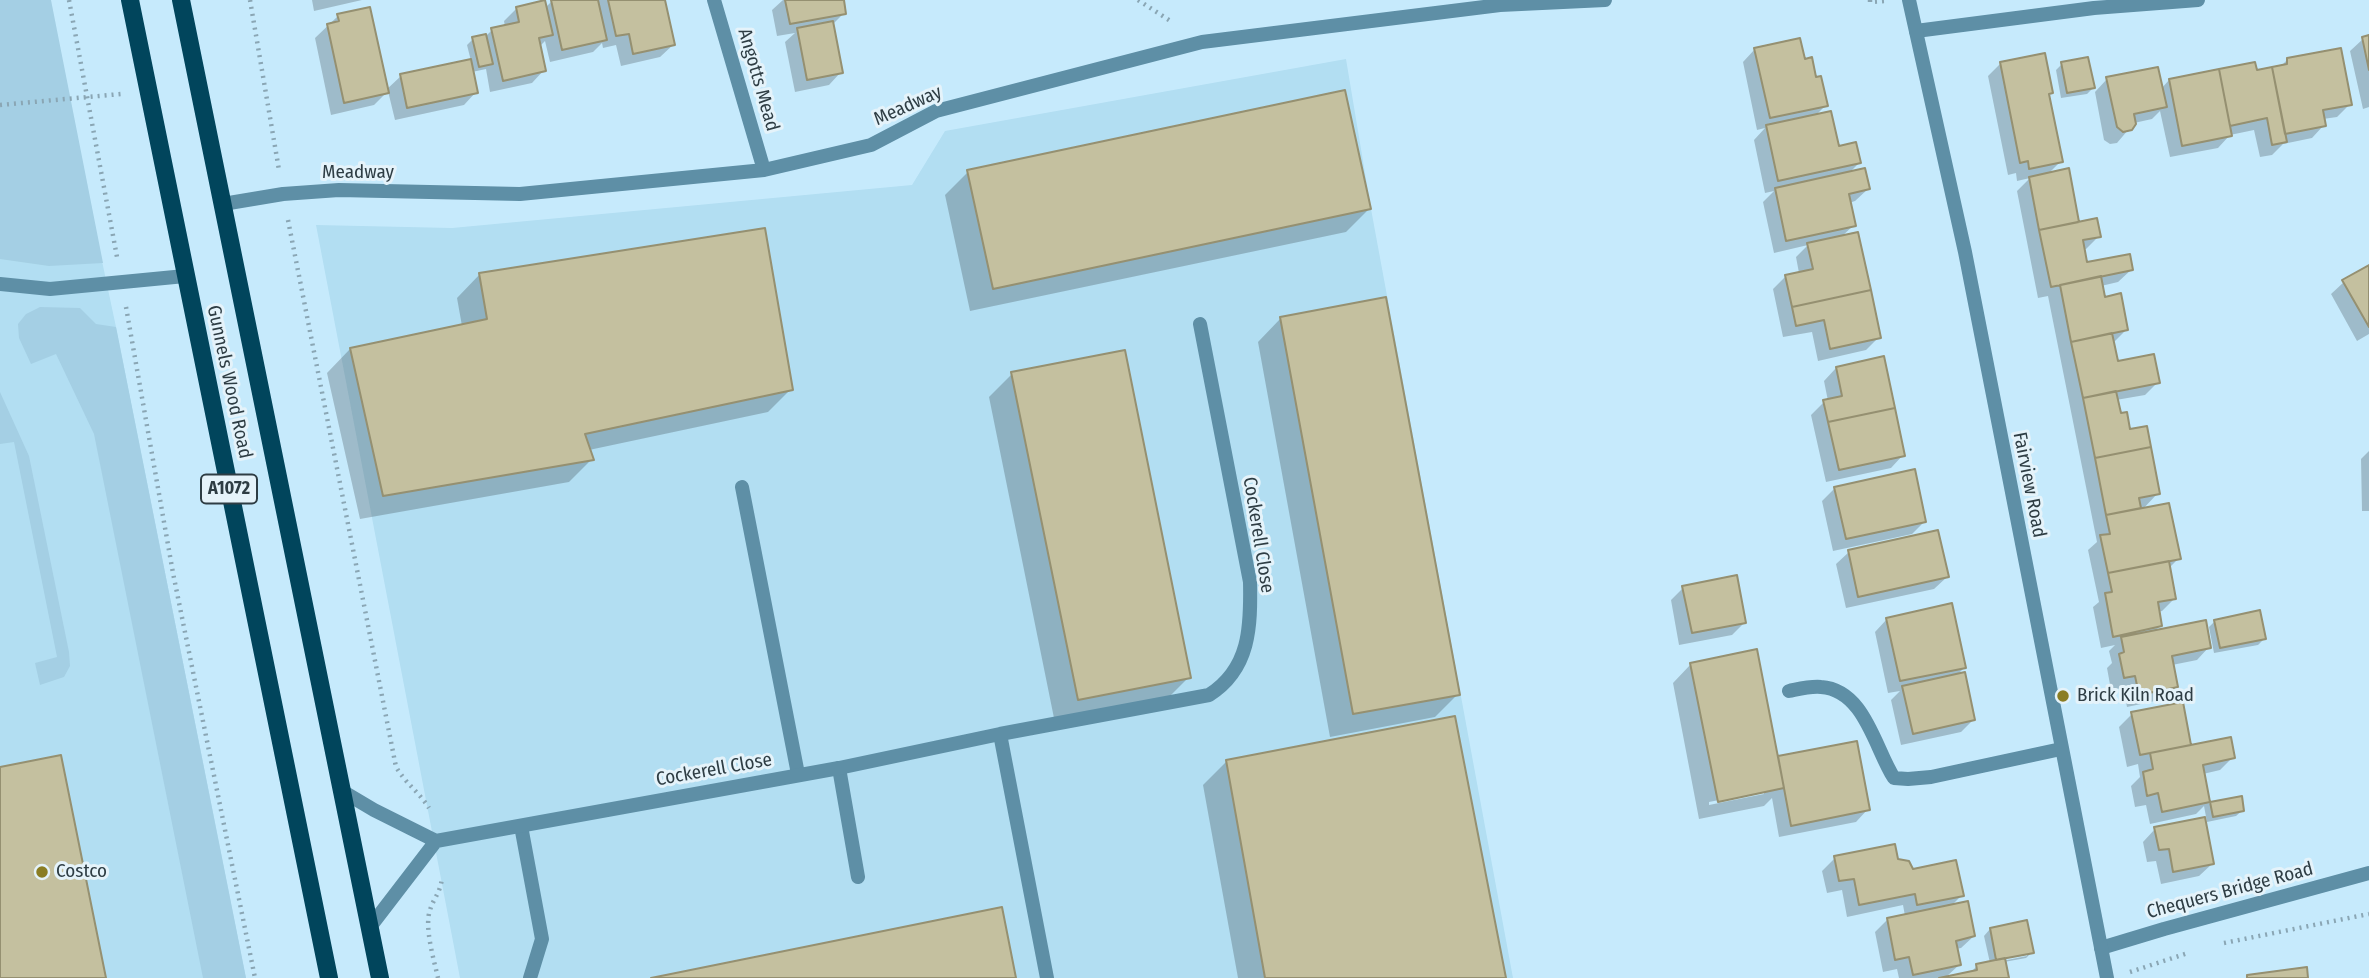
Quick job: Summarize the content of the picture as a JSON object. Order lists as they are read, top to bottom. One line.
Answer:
{"streets":{"main road":["Gunnels Wood Road","A1072"],"street":["Angotts Mead","Meadway","Fairview Road","Cockerell Close","Chequers Bridge Road"]},"crossings":[["Angotts Mead","Meadway"],["Meadway","Gunnels Wood Road"],["Fairview Road","Chequers Bridge Road"]],"places":["Brick Kiln Road","Costco"]}
